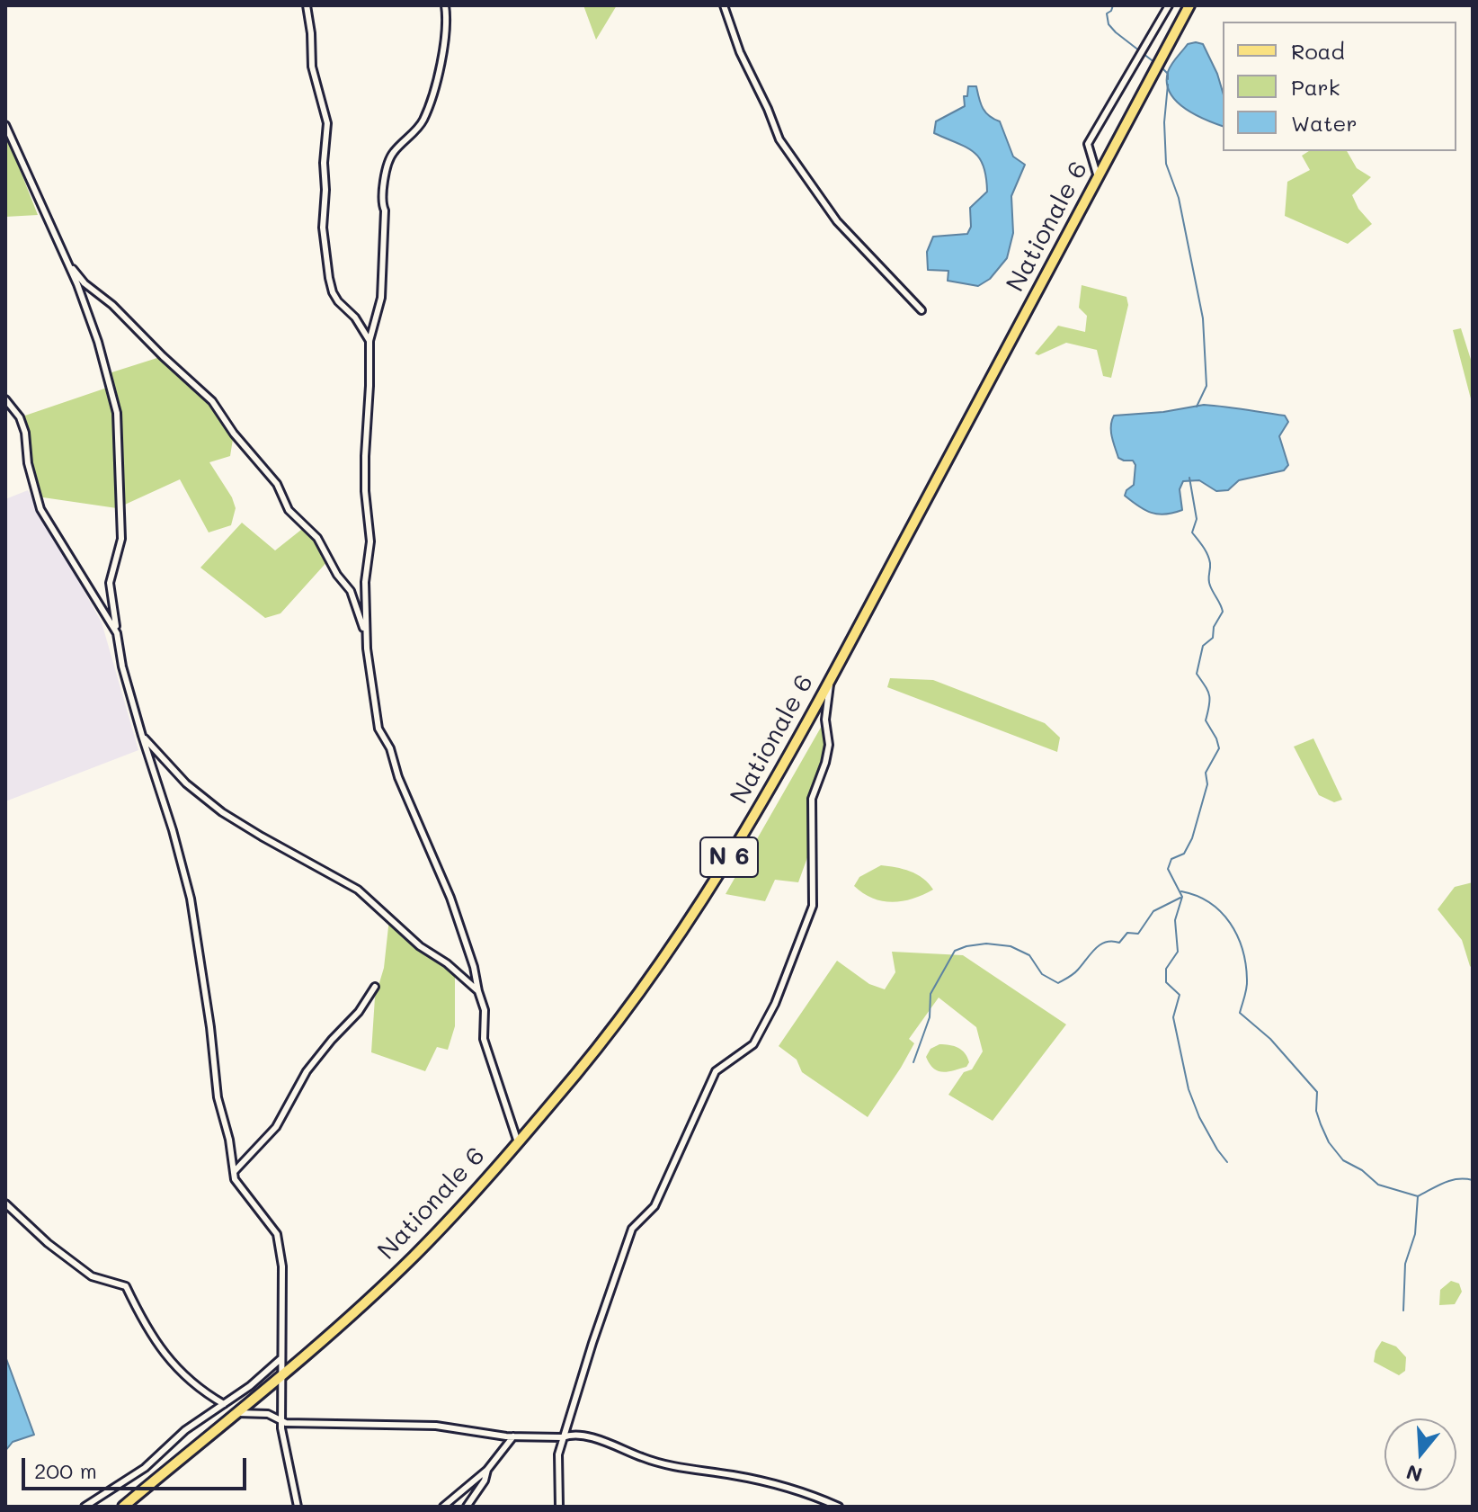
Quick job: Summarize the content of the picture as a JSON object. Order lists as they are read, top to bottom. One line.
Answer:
{"streets":{"main road":["Nationale 6","N 6"]},"legend":["Road","Park","Water"],"scale_bar":"200 m","north":"bottom"}
